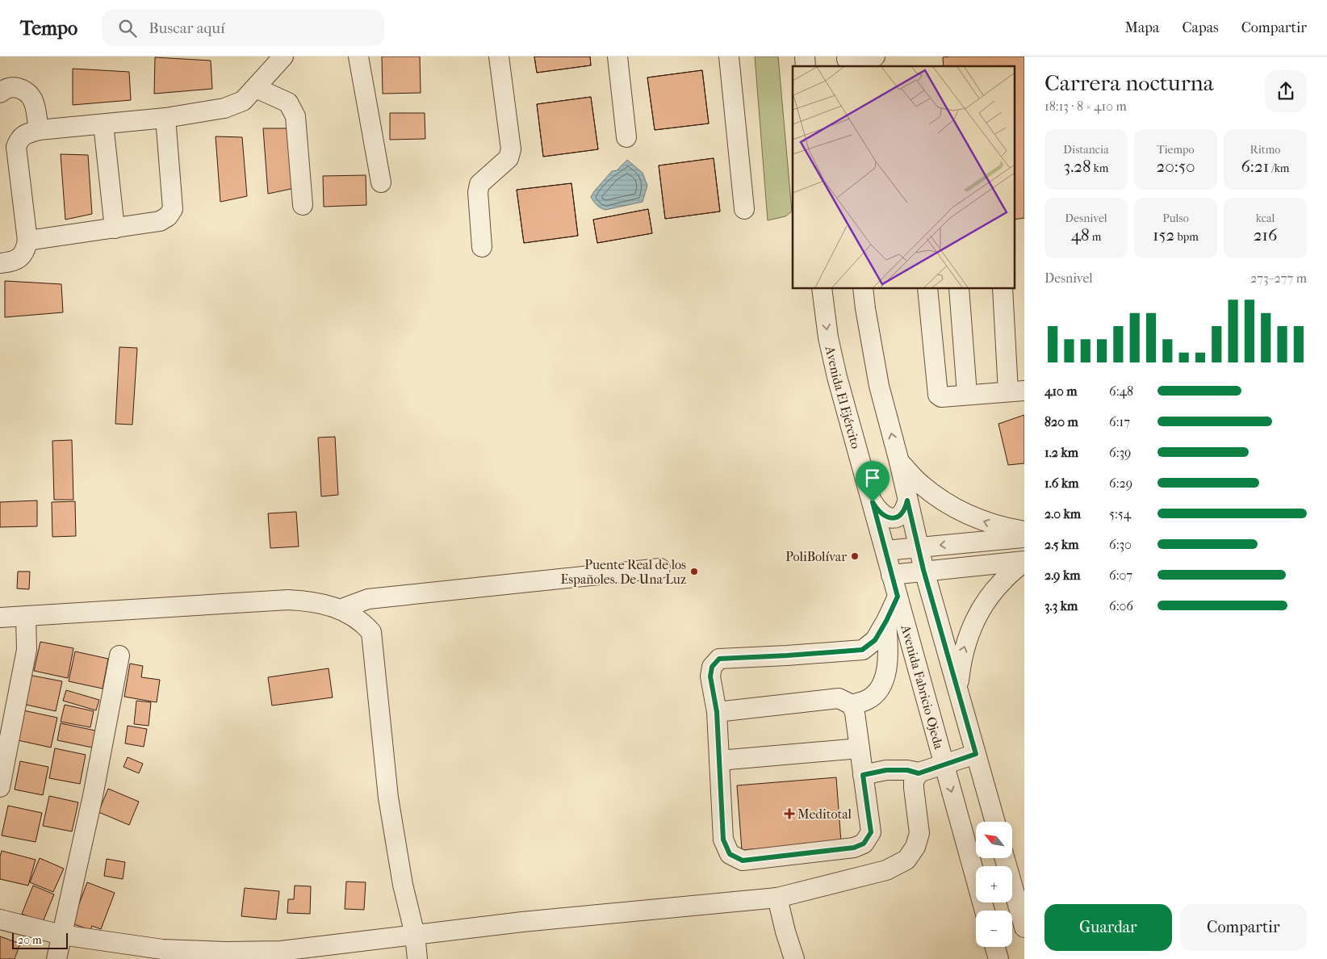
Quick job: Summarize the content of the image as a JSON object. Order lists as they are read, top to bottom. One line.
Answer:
{"streets":{"street":["Avenida El Ejército","Avenida Fabricio Ojeda"]},"crossings":[["Avenida El Ejército","Avenida Fabricio Ojeda"]],"places":{"other":["PoliBolívar","Puente Real de los Españoles. De Una Luz"],"health":["Meditotal"]},"scale_bar":"20 m","north":"top left","page":{"header":"Tempo","search":"Buscar aquí","nav":["Mapa","Capas","Compartir"],"heading":["Carrera nocturna","18:13 · 8 × 410 m"],"stats":[["Distancia","3.28 km"],["Tiempo","20:50"],["Ritmo","6:21 /km"],["Desnivel","48 m"],["Pulso","152 bpm"],["kcal","216"]],"chart":["Desnivel","273–277 m"],"list":[{"name":"410 m","note":"6:48"},{"name":"820 m","note":"6:17"},{"name":"1.2 km","note":"6:39"},{"name":"1.6 km","note":"6:29"},{"name":"2.0 km","note":"5:54"},{"name":"2.5 km","note":"6:30"},{"name":"2.9 km","note":"6:07"},{"name":"3.3 km","note":"6:06"}],"map_buttons":["+","−"],"buttons":["Guardar","Compartir"],"scale":"20 m"}}
